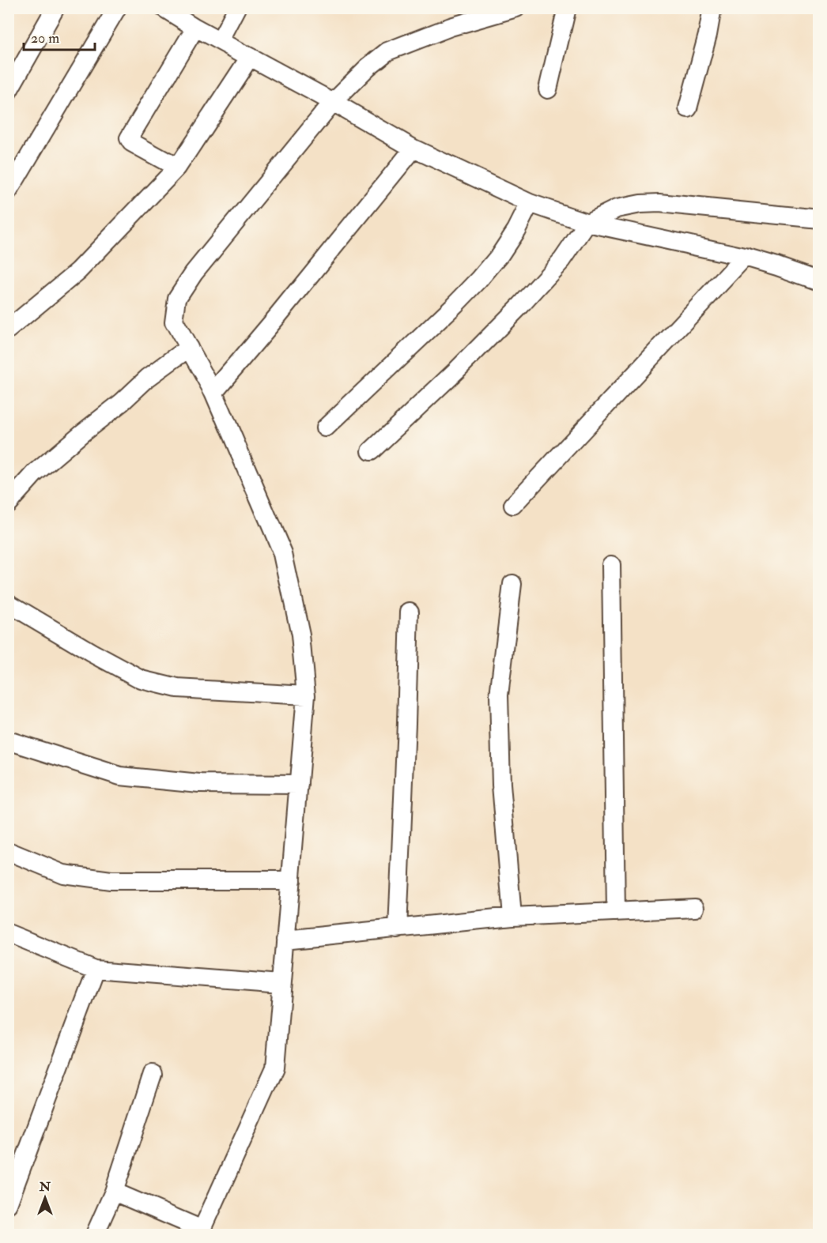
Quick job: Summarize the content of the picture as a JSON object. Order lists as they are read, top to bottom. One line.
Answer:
{"scale_bar":"20 m","north":"top"}
